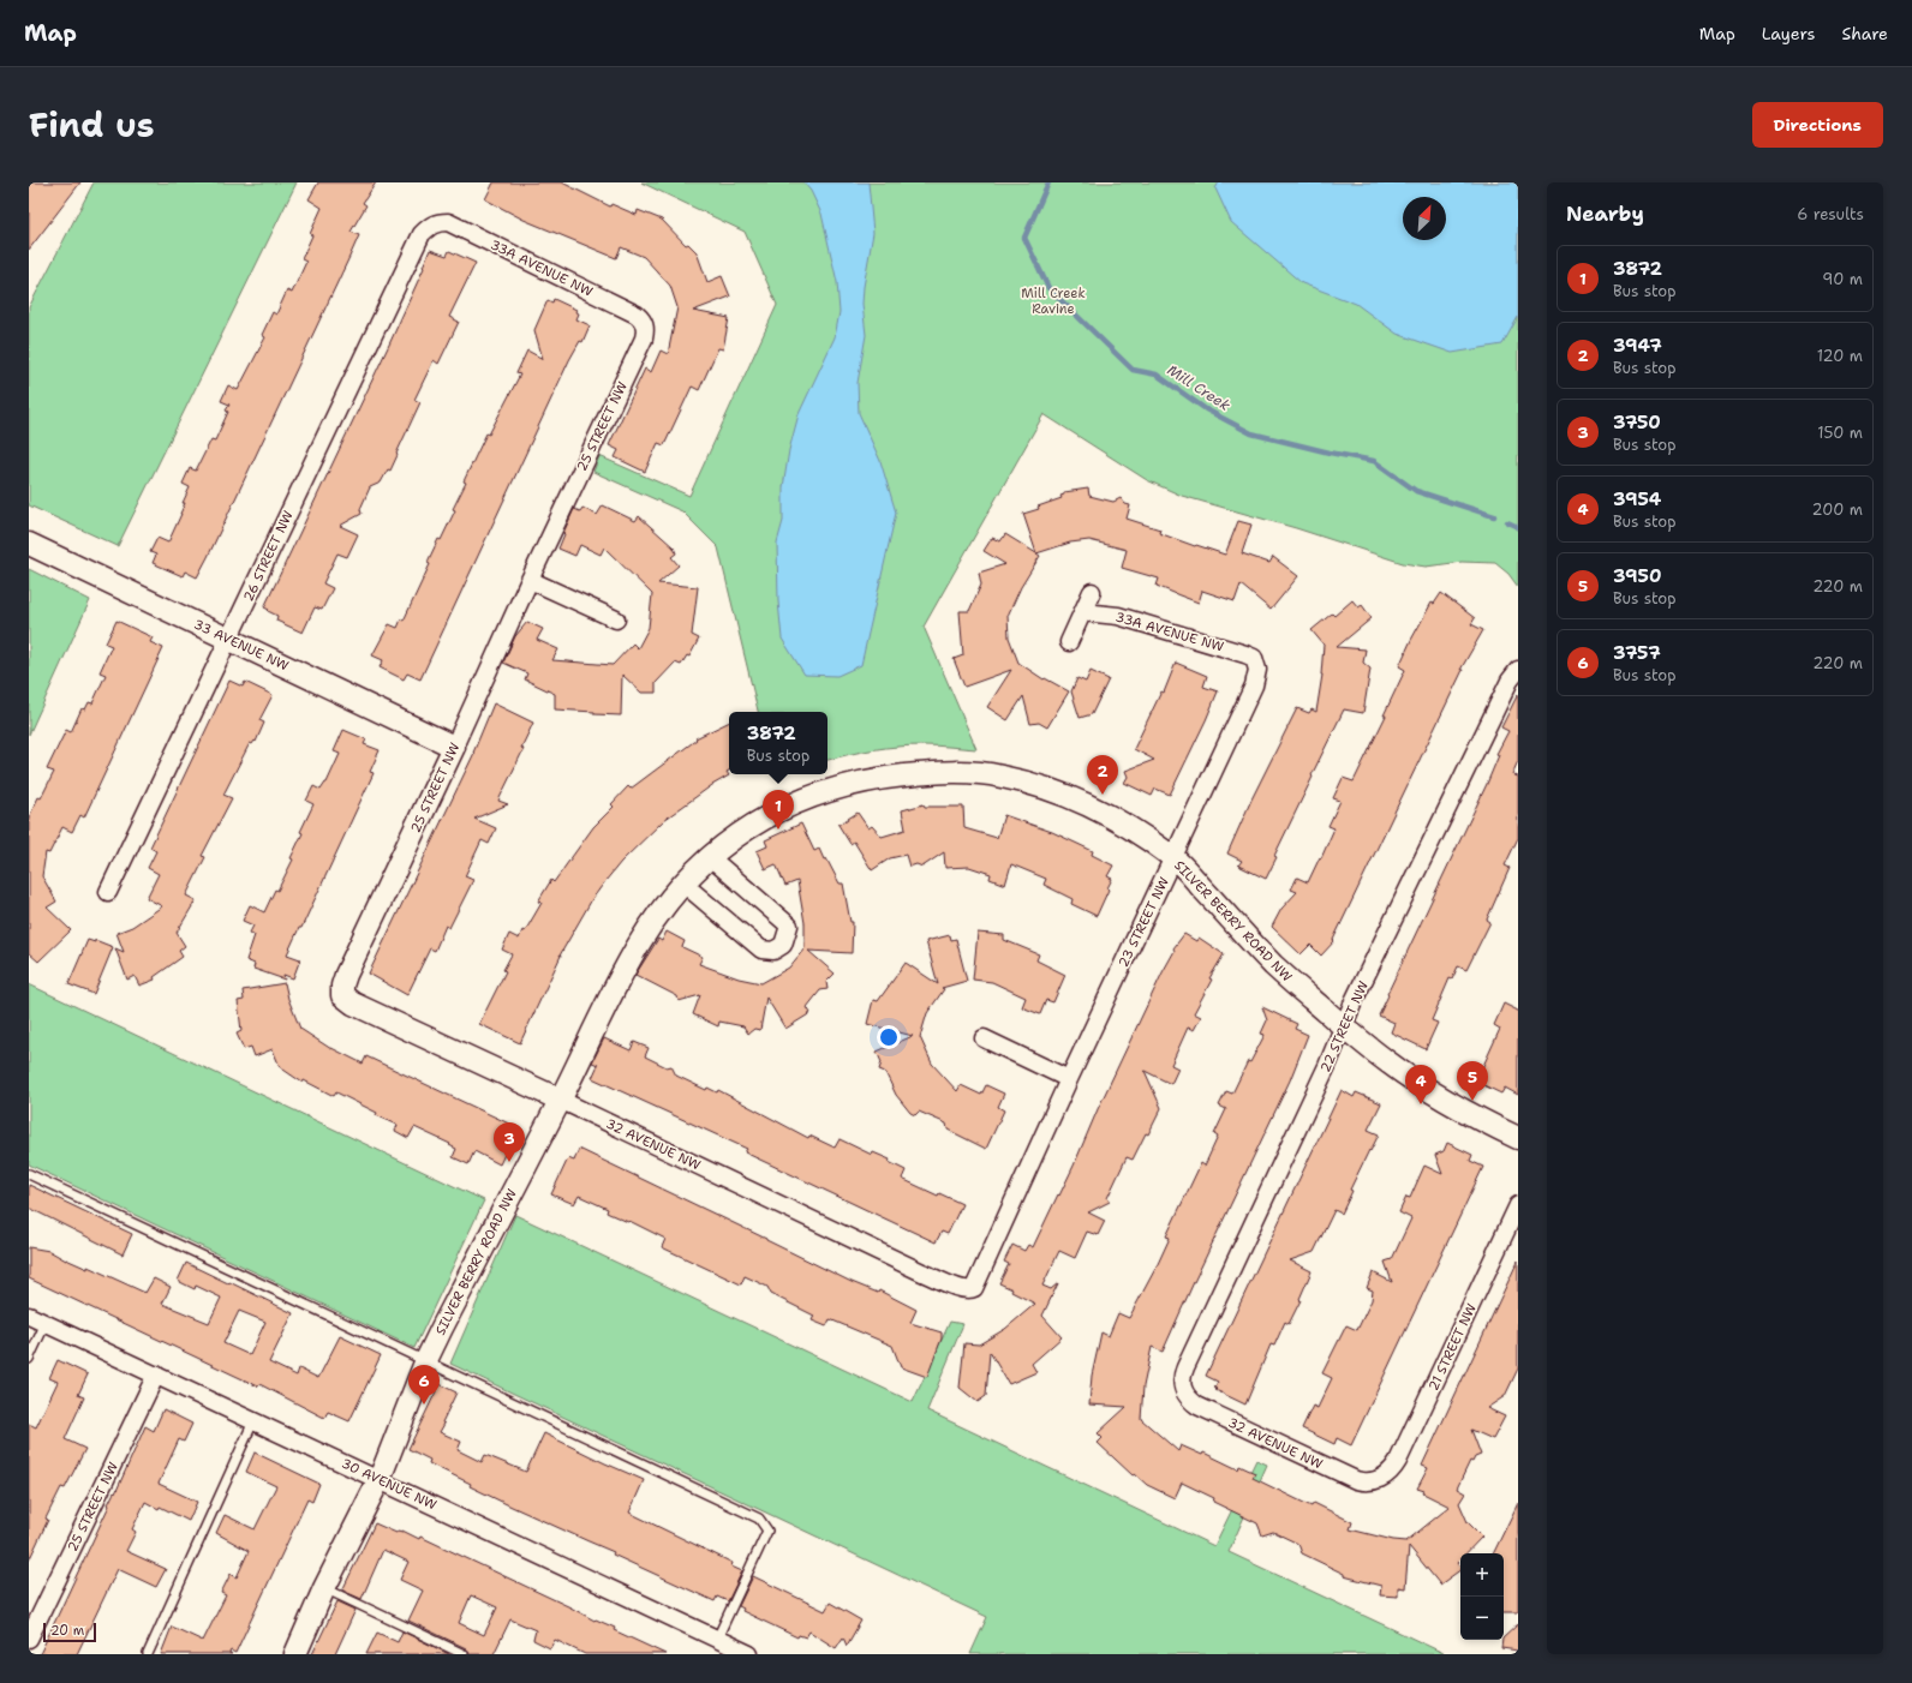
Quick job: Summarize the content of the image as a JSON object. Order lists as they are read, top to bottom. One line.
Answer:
{"streets":{"street":["33A AVENUE NW","25 STREET NW","26 STREET NW","33 AVENUE NW","SILVER BERRY ROAD NW","23 STREET NW","22 STREET NW","32 AVENUE NW","21 STREET NW","30 AVENUE NW"]},"crossings":[["33A AVENUE NW","25 STREET NW"],["33A AVENUE NW","26 STREET NW"],["33A AVENUE NW","23 STREET NW"],["25 STREET NW","33 AVENUE NW"],["25 STREET NW","32 AVENUE NW"],["25 STREET NW","30 AVENUE NW"],["26 STREET NW","33 AVENUE NW"],["SILVER BERRY ROAD NW","23 STREET NW"],["SILVER BERRY ROAD NW","22 STREET NW"],["SILVER BERRY ROAD NW","32 AVENUE NW"],["SILVER BERRY ROAD NW","30 AVENUE NW"],["23 STREET NW","32 AVENUE NW"],["22 STREET NW","32 AVENUE NW"],["32 AVENUE NW","21 STREET NW"]],"water":["Mill Creek"],"parks":["Mill Creek Ravine"],"scale_bar":"20 m","north":"top right","page":{"header":"Map","nav":["Map","Layers","Share"],"title":"Find us","buttons":"Directions","heading":["Nearby","6 results"],"list":[{"mark":"1","name":"3872","note":"Bus stop","value":"90 m"},{"mark":"2","name":"3947","note":"Bus stop","value":"120 m"},{"mark":"3","name":"3750","note":"Bus stop","value":"150 m"},{"mark":"4","name":"3954","note":"Bus stop","value":"200 m"},{"mark":"5","name":"3950","note":"Bus stop","value":"220 m"},{"mark":"6","name":"3757","note":"Bus stop","value":"220 m"}],"popup":["3872","Bus stop"],"pins":["2","1","5","4","3","6"],"map_buttons":["+","−"],"scale":"20 m"}}
